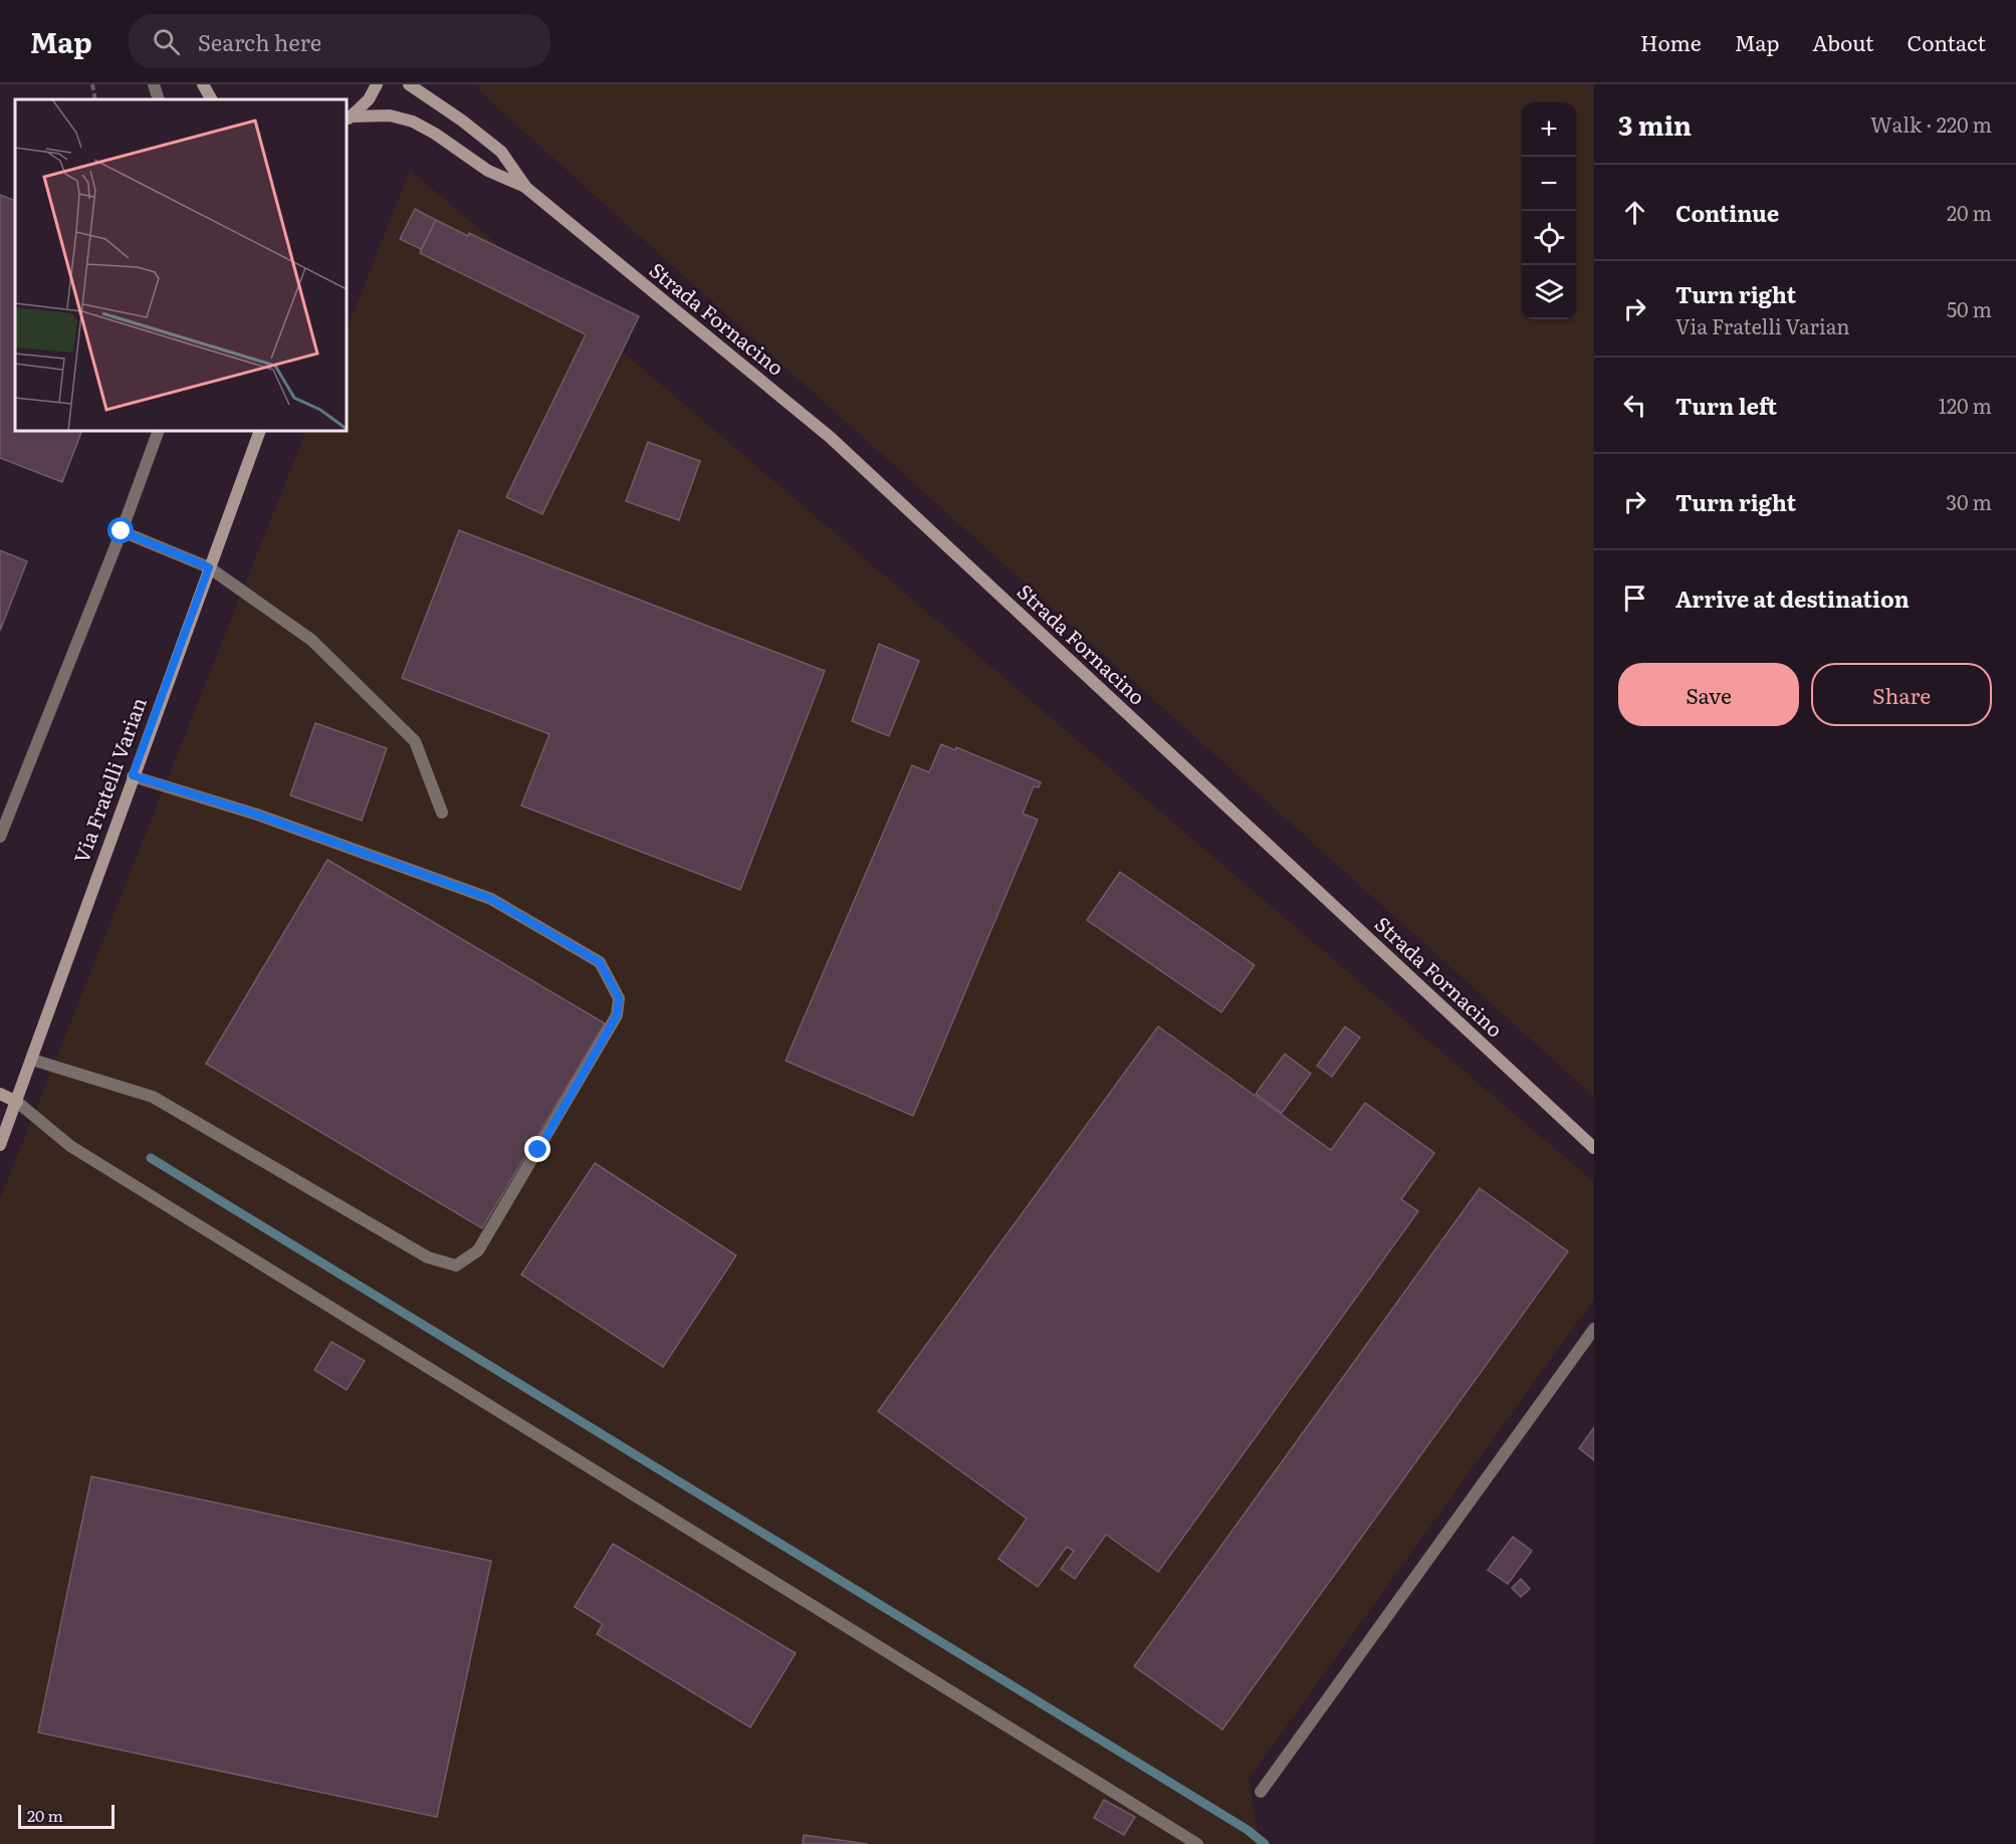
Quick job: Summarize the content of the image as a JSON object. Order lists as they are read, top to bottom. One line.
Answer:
{"streets":{"street":["Strada Fornacino","Via Fratelli Varian"]},"scale_bar":"20 m","page":{"header":"Map","search":"Search here","nav":["Home","Map","About","Contact"],"heading":["3 min","Walk · 220 m"],"map_buttons":["+","−"],"list":[["Continue","20 m"],["Turn right","Via Fratelli Varian","50 m"],["Turn left","120 m"],["Turn right","30 m"],"Arrive at destination"],"buttons":["Save","Share"],"scale":"20 m"}}
